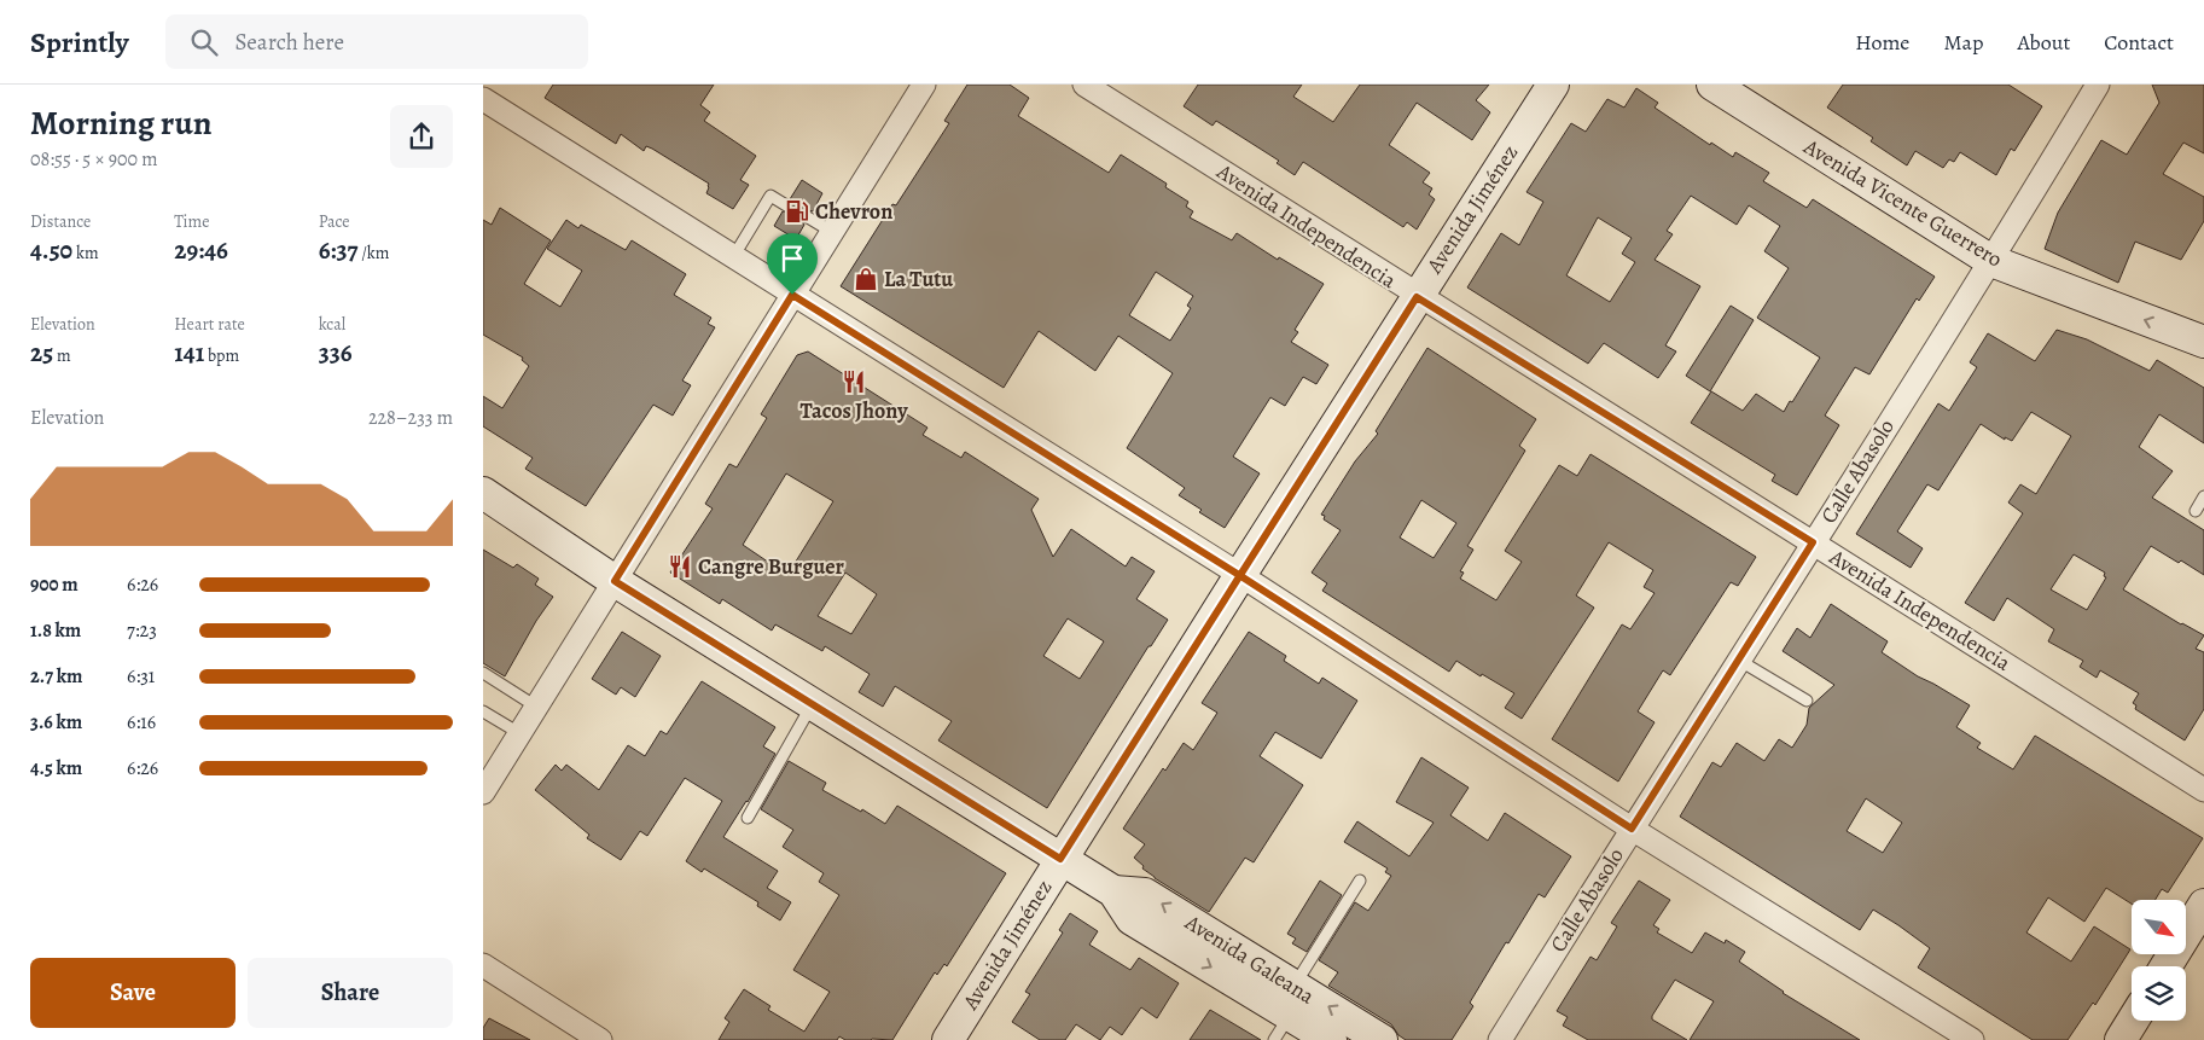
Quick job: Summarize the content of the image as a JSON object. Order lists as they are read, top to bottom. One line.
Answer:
{"streets":{"street":["Avenida Vicente Guerrero","Avenida Jiménez","Avenida Independencia","Calle Abasolo","Avenida Galeana"]},"crossings":[["Avenida Vicente Guerrero","Calle Abasolo"],["Avenida Jiménez","Avenida Independencia"],["Avenida Jiménez","Avenida Galeana"],["Avenida Independencia","Calle Abasolo"]],"one_way":["Avenida Vicente Guerrero"],"places":{"fuel station":["Chevron"],"shop":["La Tutu"],"restaurant":["Tacos Jhony","Cangre Burguer"]},"north":"bottom right","page":{"header":"Sprintly","search":"Search here","nav":["Home","Map","About","Contact"],"heading":["Morning run","08:55 · 5 × 900 m"],"stats":[["Distance","4.50 km"],["Time","29:46"],["Pace","6:37 /km"],["Elevation","25 m"],["Heart rate","141 bpm"],["kcal","336"]],"chart":["Elevation","228–233 m"],"list":[{"name":"900 m","note":"6:26"},{"name":"1.8 km","note":"7:23"},{"name":"2.7 km","note":"6:31"},{"name":"3.6 km","note":"6:16"},{"name":"4.5 km","note":"6:26"}],"buttons":["Save","Share"]}}
